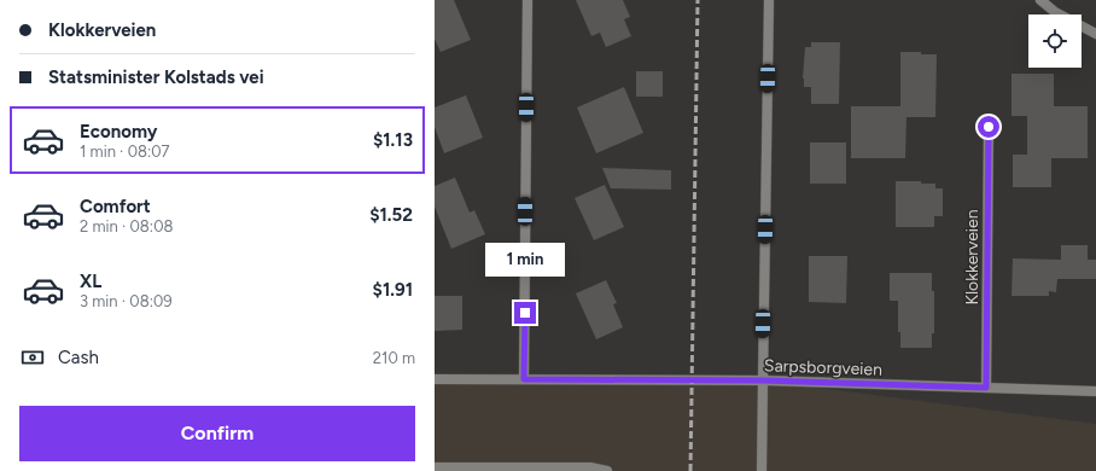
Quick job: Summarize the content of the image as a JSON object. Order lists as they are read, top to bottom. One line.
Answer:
{"streets":{"street":["Klokkerveien","Sarpsborgveien"]},"crossings":[["Klokkerveien","Sarpsborgveien"]],"page":{"banner":["Klokkerveien","Statsminister Kolstads vei"],"list":[{"name":"Economy","note":"1 min · 08:07","value":"$1.13"},{"name":"Comfort","note":"2 min · 08:08","value":"$1.52"},{"name":"XL","note":"3 min · 08:09","value":"$1.91"}],"bubble":"1 min","pay":["Cash","210 m"],"buttons":"Confirm"}}
